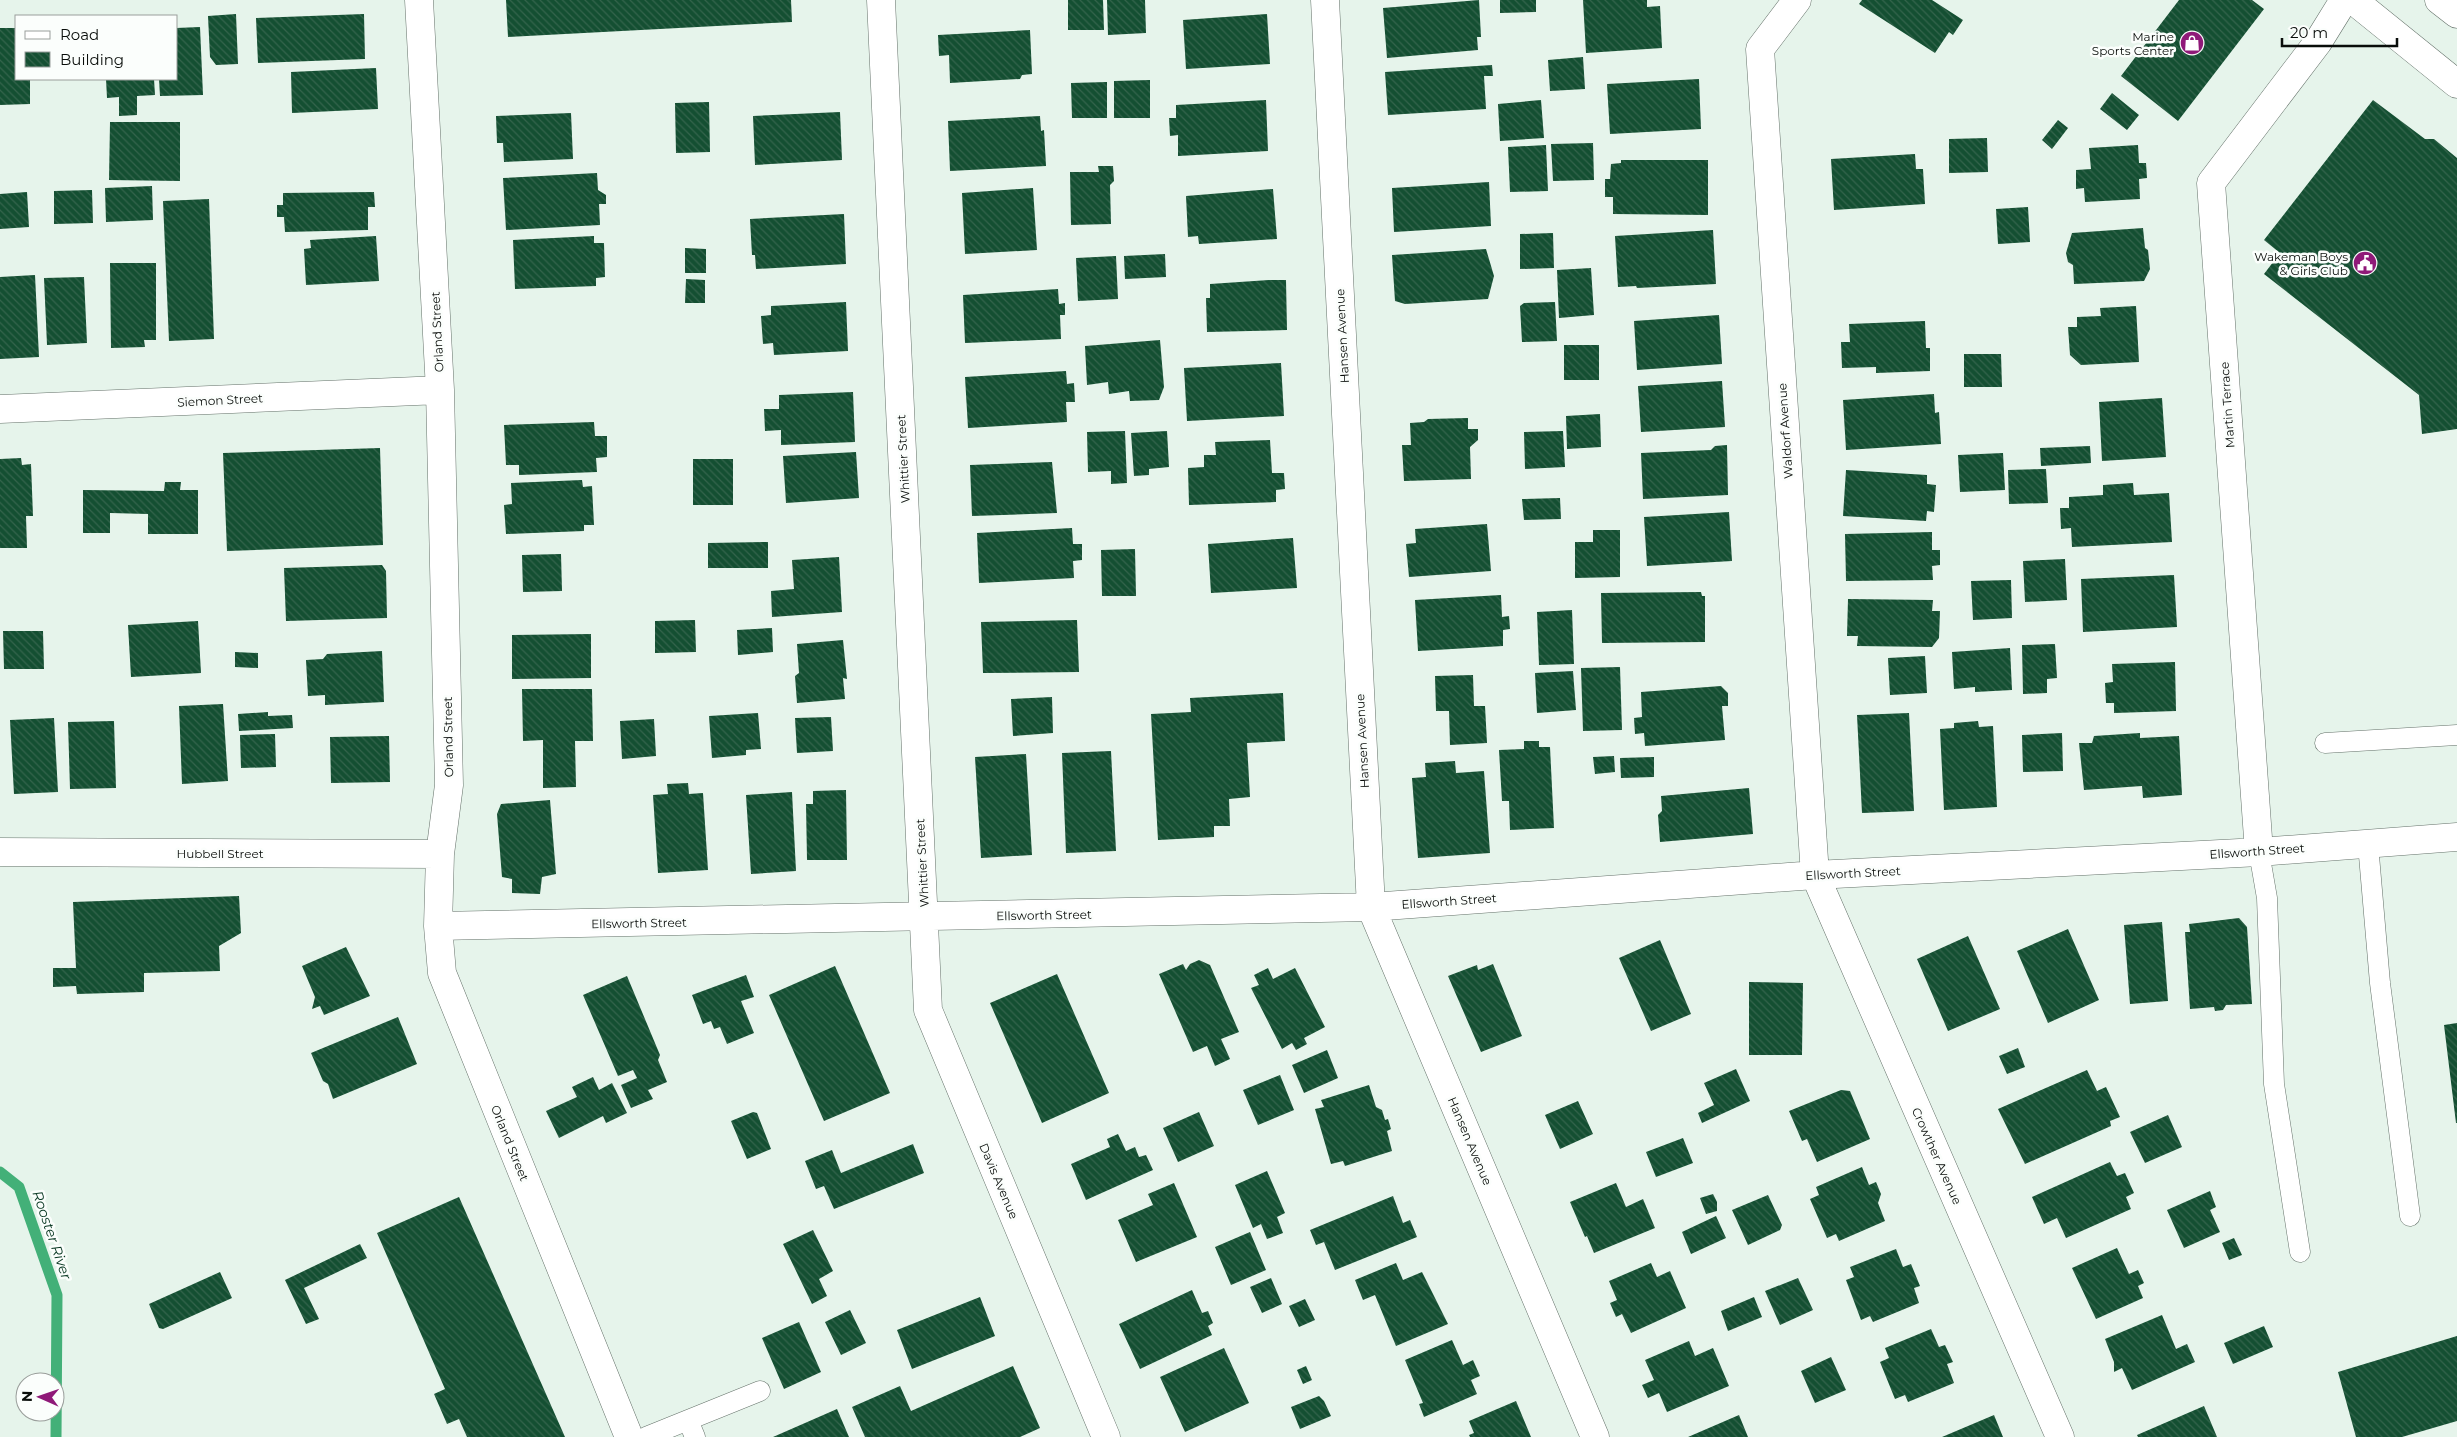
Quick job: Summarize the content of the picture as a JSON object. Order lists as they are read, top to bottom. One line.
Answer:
{"streets":{"street":["Orland Street","Hansen Avenue","Siemon Street","Martin Terrace","Waldorf Avenue","Whittier Street","Ellsworth Street","Hubbell Street","Crowther Avenue","Davis Avenue"]},"crossings":[["Orland Street","Siemon Street"],["Orland Street","Ellsworth Street"],["Orland Street","Hubbell Street"],["Hansen Avenue","Ellsworth Street"],["Martin Terrace","Ellsworth Street"],["Waldorf Avenue","Ellsworth Street"],["Waldorf Avenue","Crowther Avenue"],["Whittier Street","Ellsworth Street"],["Whittier Street","Davis Avenue"],["Ellsworth Street","Crowther Avenue"],["Ellsworth Street","Davis Avenue"]],"water":["Rooster River"],"places":{"shop":["Marine Sports Center"],"public building":["Wakeman Boys & Girls Club"]},"legend":["Road","Building"],"scale_bar":"20 m","north":"left"}
